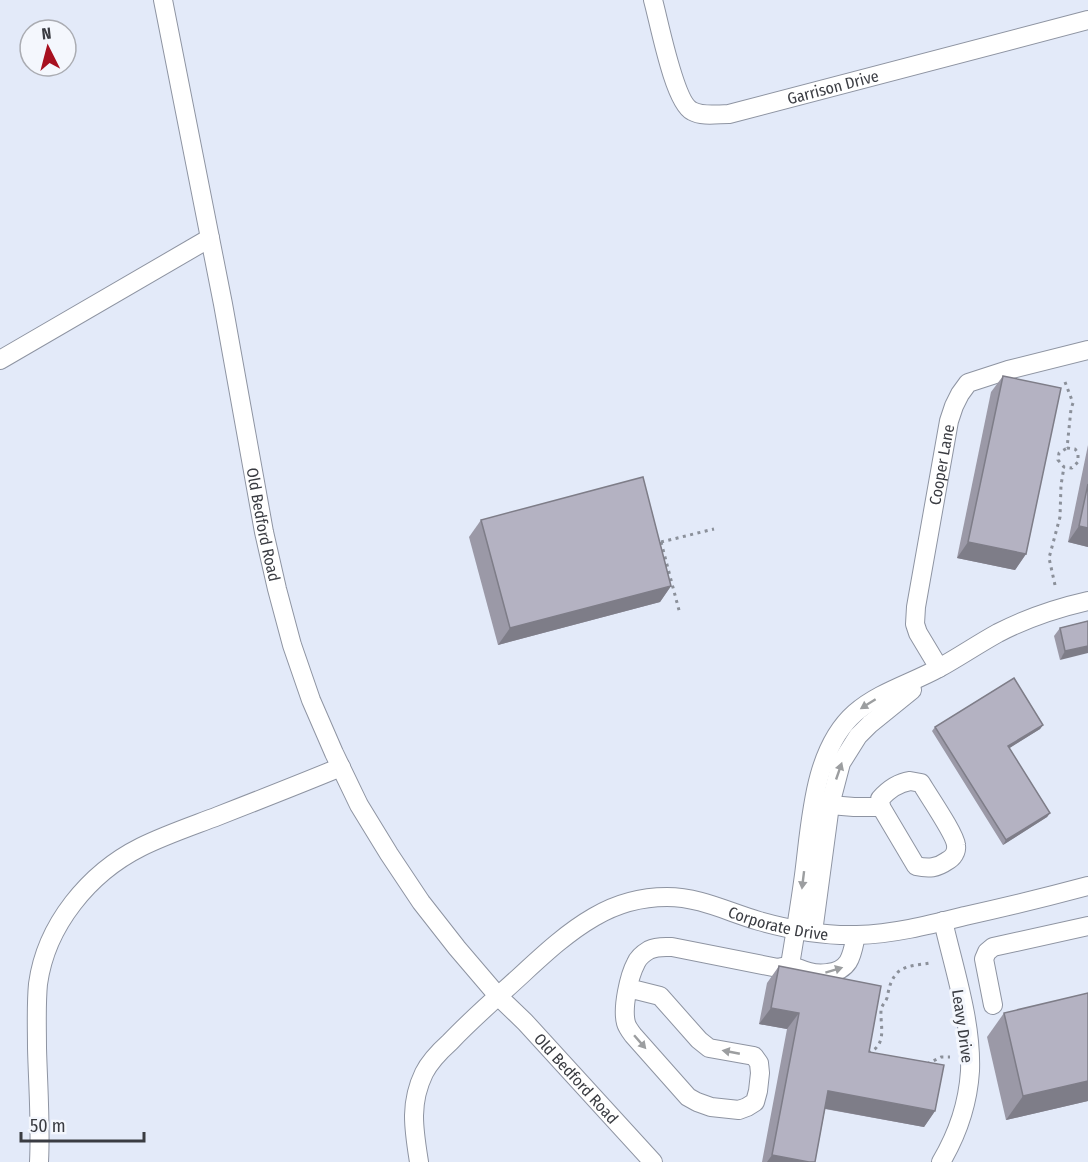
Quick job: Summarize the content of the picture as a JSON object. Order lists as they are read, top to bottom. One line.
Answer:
{"streets":{"street":["Garrison Drive","Cooper Lane","Old Bedford Road","Corporate Drive","Leavy Drive"]},"crossings":[["Old Bedford Road","Corporate Drive"],["Corporate Drive","Leavy Drive"]],"scale_bar":"50 m","north":"top"}
